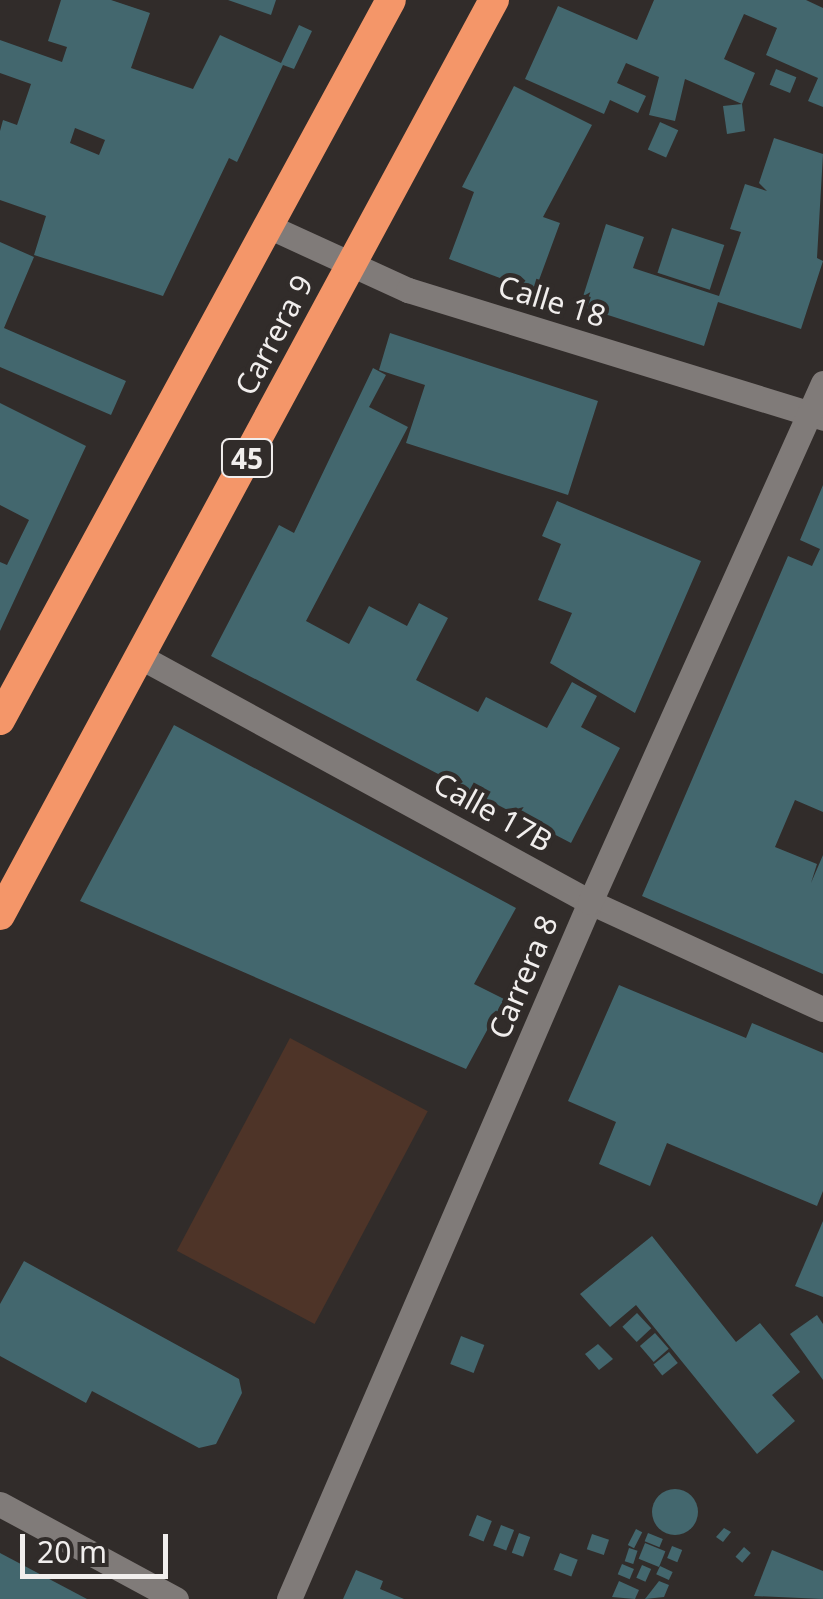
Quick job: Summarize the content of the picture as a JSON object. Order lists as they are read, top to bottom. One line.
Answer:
{"streets":{"highway":["Carrera 9","45"],"street":["Calle 18","Calle 17B","Carrera 8"]},"crossings":[["Calle 18","Carrera 9"],["Calle 18","Carrera 8"],["Carrera 9","Calle 17B"],["Calle 17B","Carrera 8"]],"scale_bar":"20 m"}
